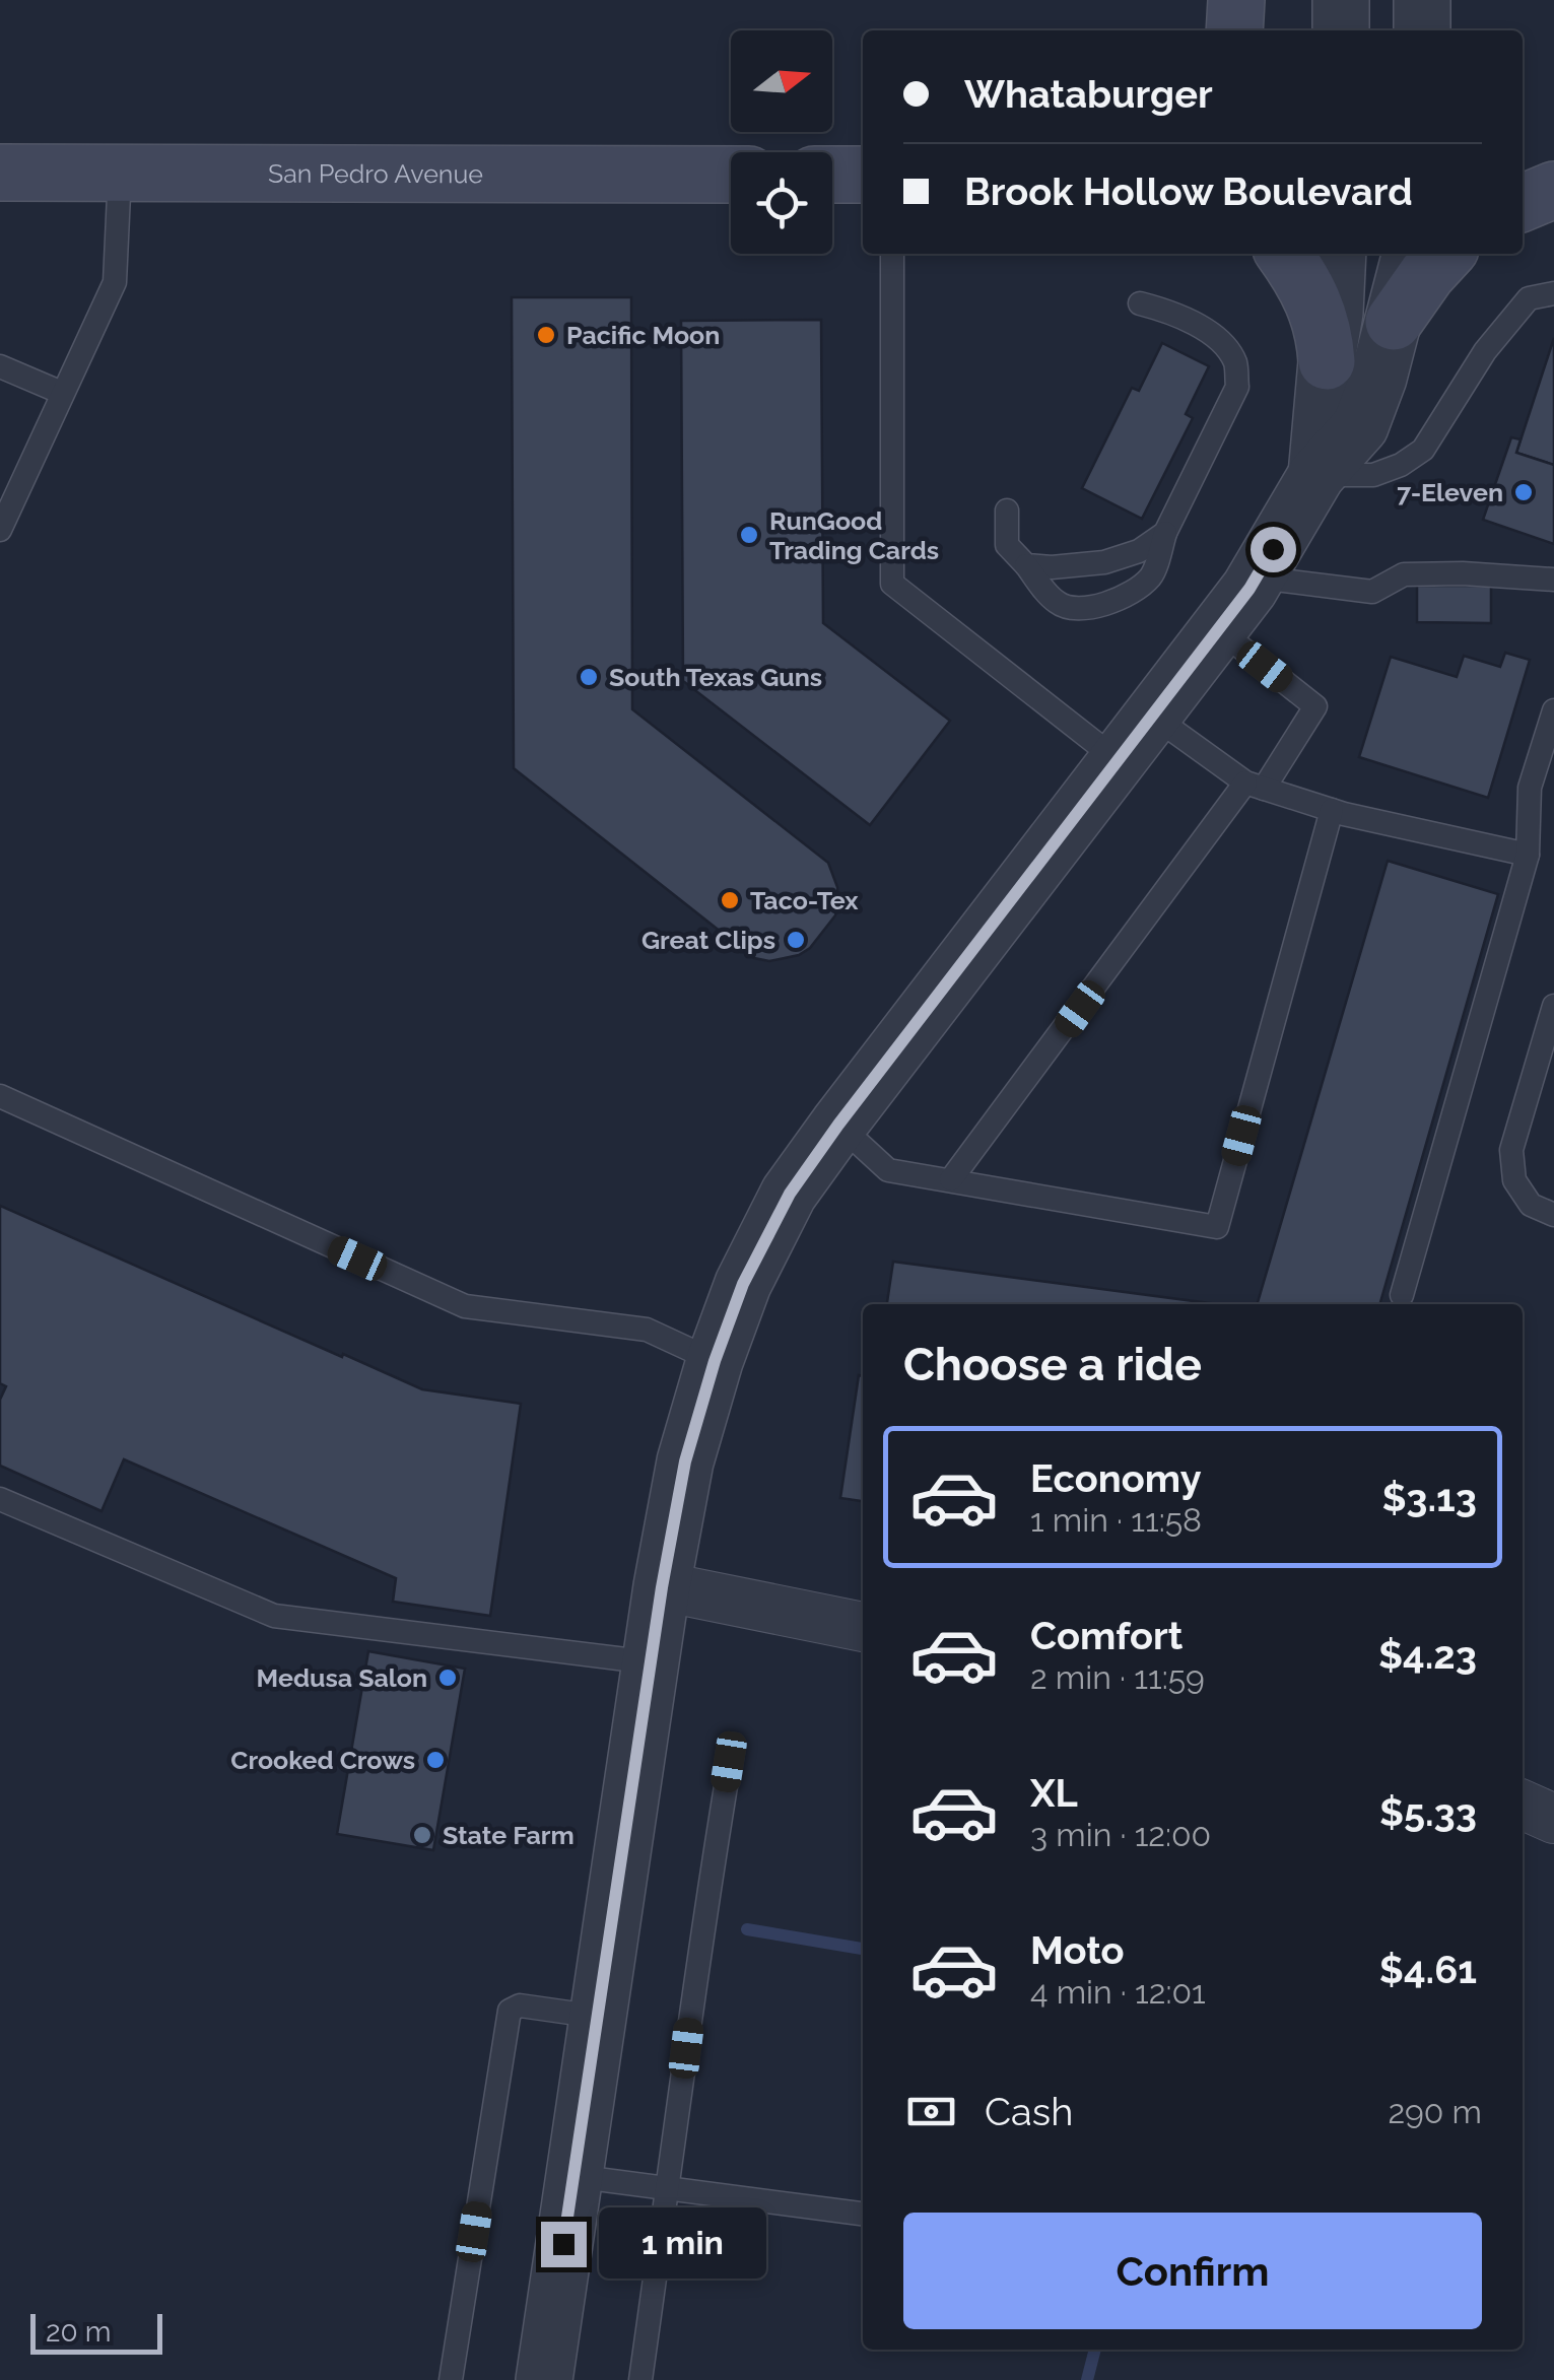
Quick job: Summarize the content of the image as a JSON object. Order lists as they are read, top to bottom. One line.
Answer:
{"streets":{"main road":["San Pedro Avenue"]},"places":["Pacific Moon","7-Eleven","RunGood Trading Cards","South Texas Guns","Taco-Tex","Great Clips","Medusa Salon","Crooked Crows","State Farm"],"scale_bar":"20 m","north":"right","page":{"banner":["Whataburger","Brook Hollow Boulevard"],"heading":"Choose a ride","list":[{"name":"Economy","note":"1 min · 11:58","value":"$3.13"},{"name":"Comfort","note":"2 min · 11:59","value":"$4.23"},{"name":"XL","note":"3 min · 12:00","value":"$5.33"},{"name":"Moto","note":"4 min · 12:01","value":"$4.61"}],"pay":["Cash","290 m"],"buttons":"Confirm","bubble":"1 min","scale":"20 m"}}
